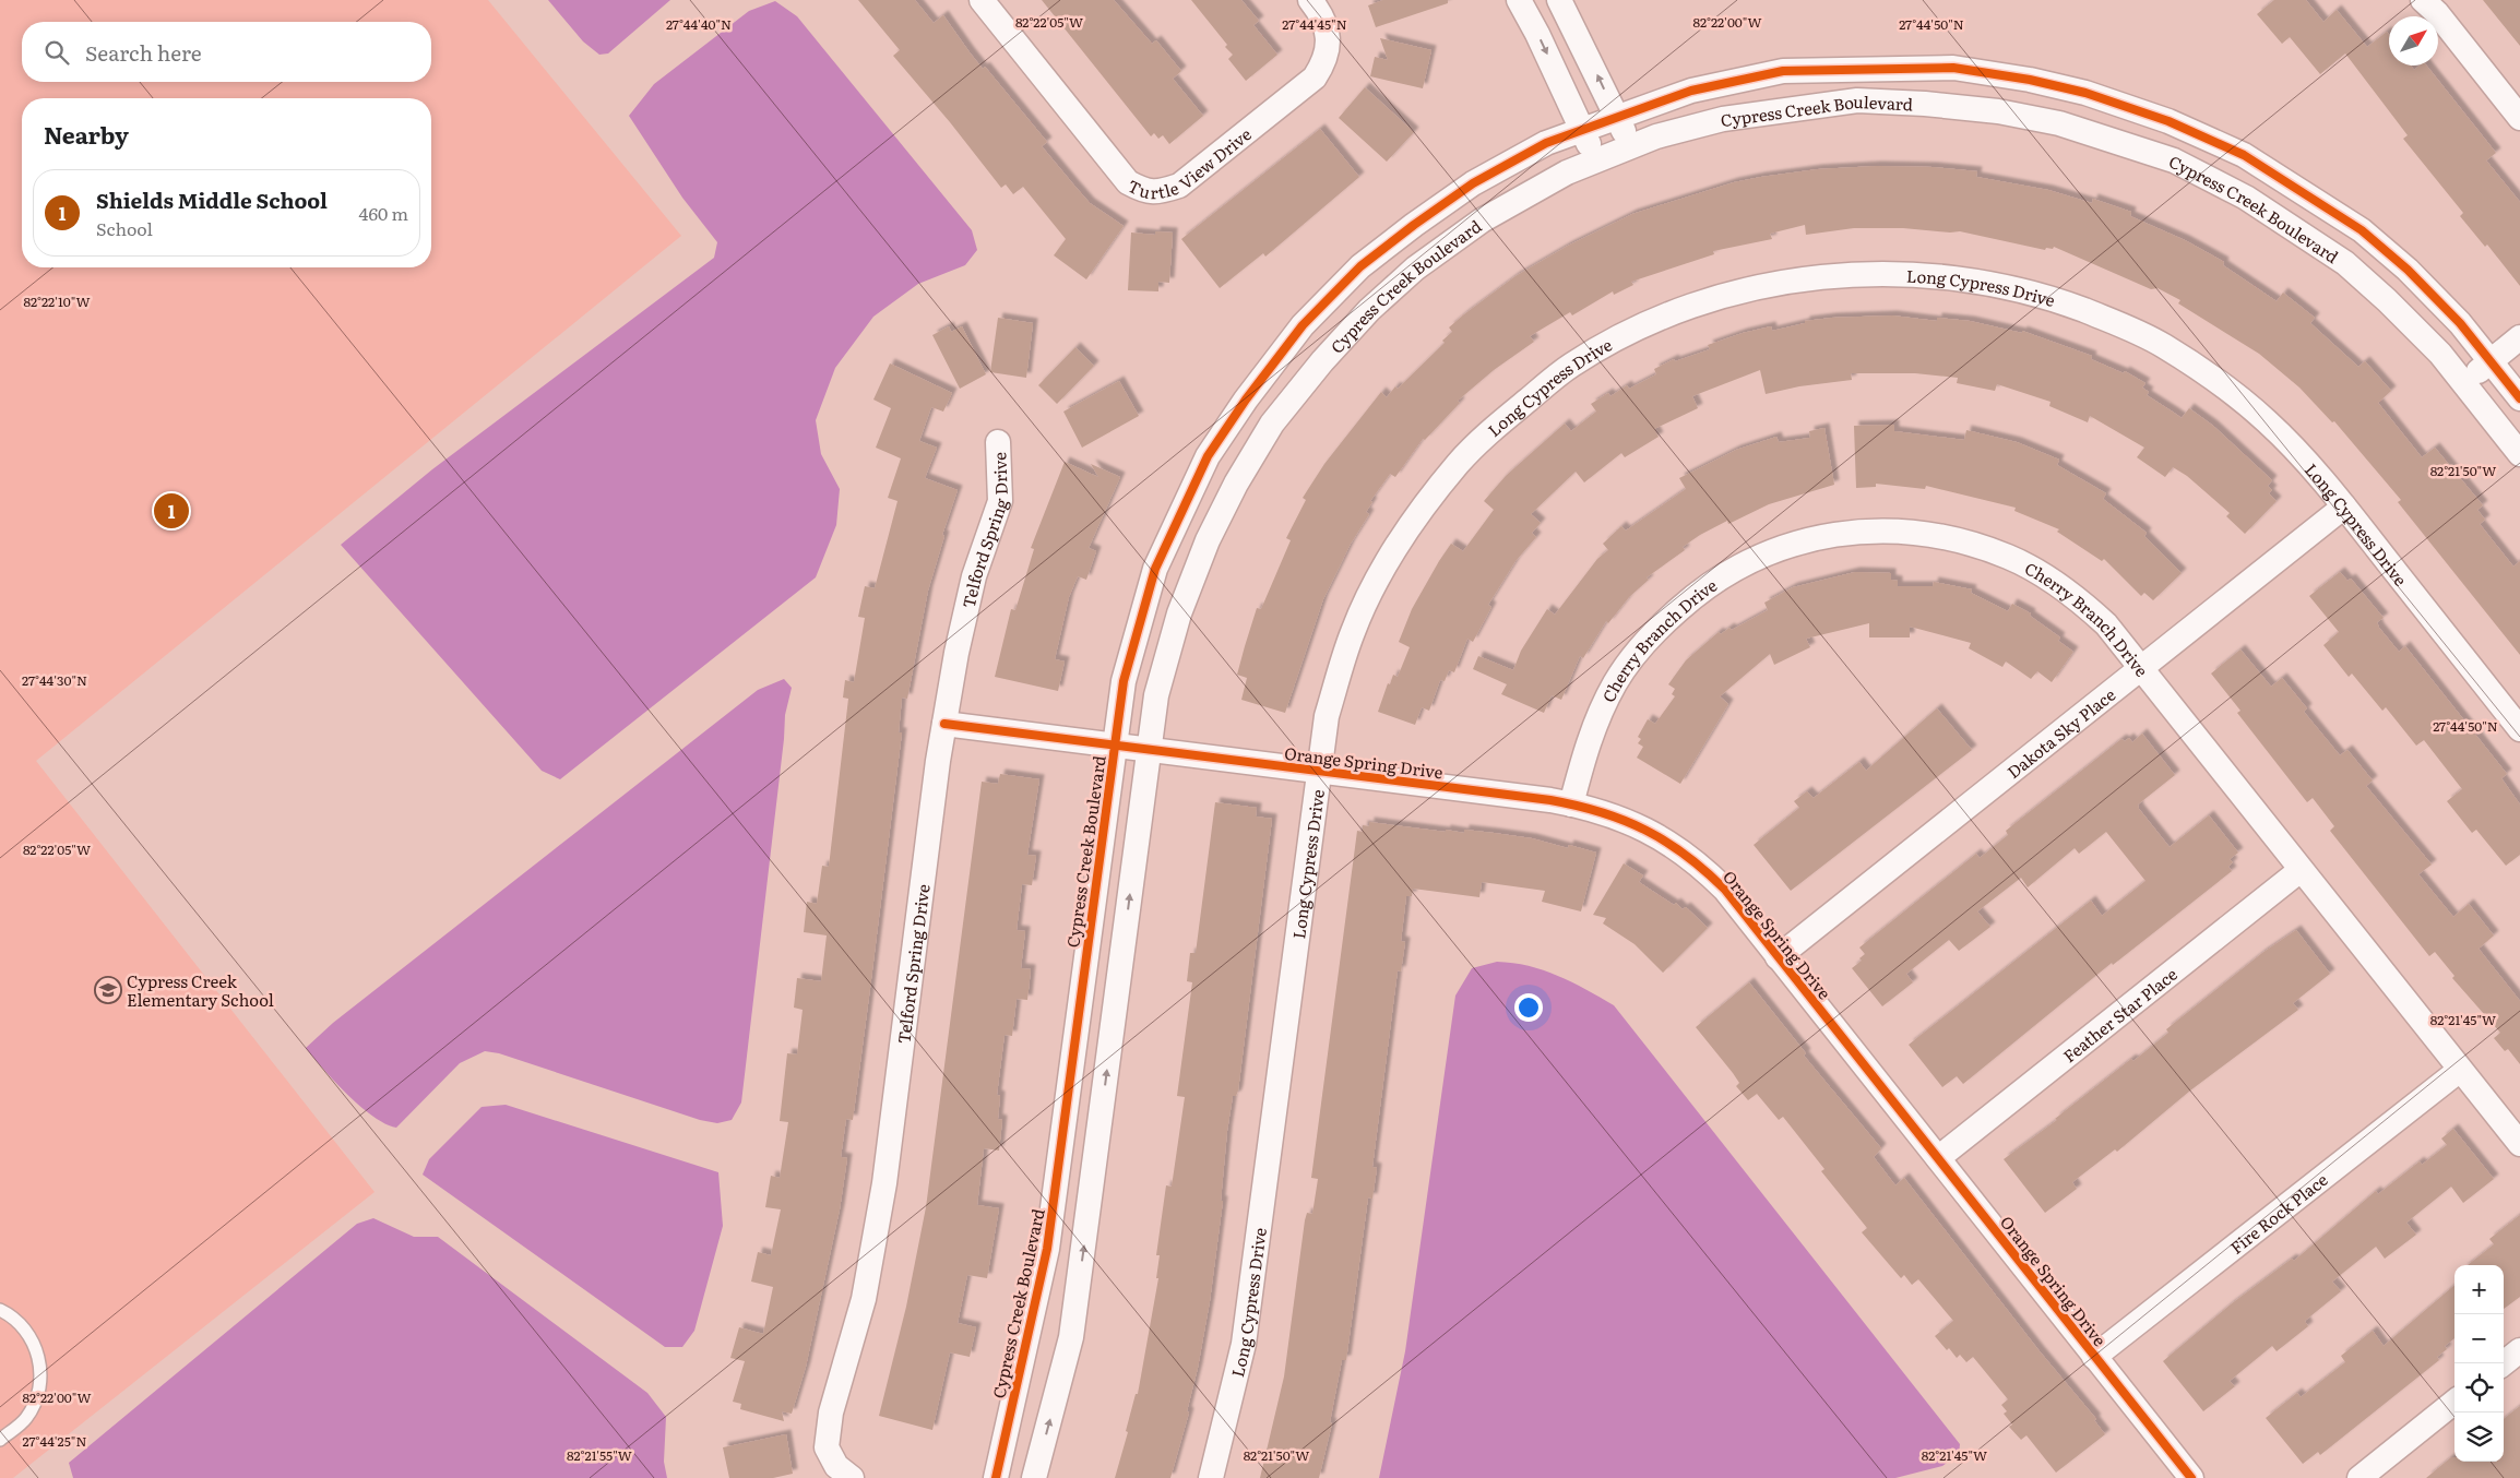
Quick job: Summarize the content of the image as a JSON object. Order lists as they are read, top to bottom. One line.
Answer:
{"streets":{"street":["Cypress Creek Boulevard","Turtle View Drive","Long Cypress Drive","Telford Spring Drive","Cherry Branch Drive","Dakota Sky Place","Orange Spring Drive","Feather Star Place","Fire Rock Place"]},"crossings":[["Cypress Creek Boulevard","Orange Spring Drive"],["Long Cypress Drive","Dakota Sky Place"],["Long Cypress Drive","Orange Spring Drive"],["Telford Spring Drive","Orange Spring Drive"],["Cherry Branch Drive","Dakota Sky Place"],["Cherry Branch Drive","Orange Spring Drive"],["Cherry Branch Drive","Feather Star Place"],["Cherry Branch Drive","Fire Rock Place"],["Dakota Sky Place","Orange Spring Drive"],["Orange Spring Drive","Feather Star Place"],["Orange Spring Drive","Fire Rock Place"]],"places":{"school or university":["Cypress Creek Elementary School"]},"north":"top right","page":{"search":"Search here","heading":"Nearby","list":[{"mark":"1","name":"Shields Middle School","note":"School","value":"460 m"}],"pins":"1","map_buttons":["+","−"]},"coordinates":["82°22'05\"W","82°22'00\"W","27°44'40\"N","27°44'45\"N","27°44'50\"N","82°22'10\"W","82°21'50\"W","27°44'30\"N","82°21'45\"W","27°44'25\"N","82°21'55\"W"]}
